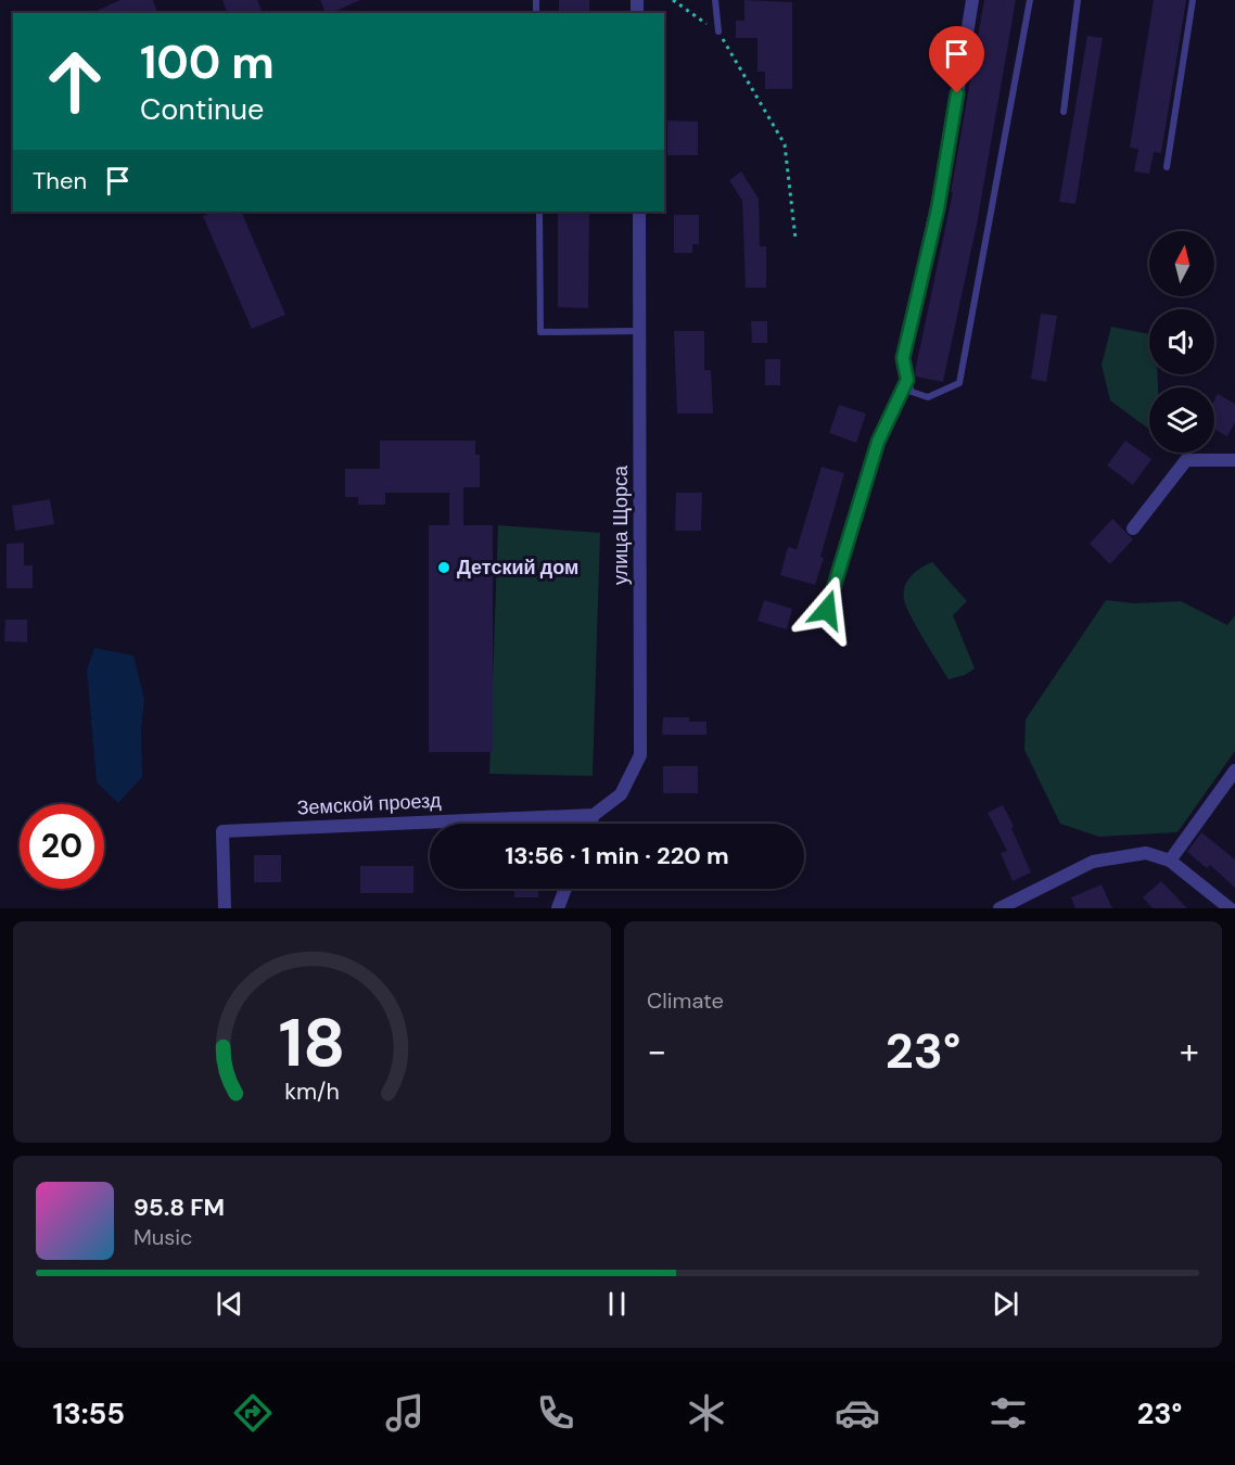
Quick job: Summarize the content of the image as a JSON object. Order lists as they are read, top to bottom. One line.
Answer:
{"streets":{"street":["улица Щорса","Земской проезд"]},"crossings":[["улица Щорса","Земской проезд"]],"places":["Детский дом"],"north":"top","page":{"turn":["100 m","Continue"],"then":"Then","limit":"20","trip":"13:56 · 1 min · 220 m","tile":"Climate","heat":["−","23°","+"],"song":["95.8 FM","Music"],"tabs":["13:55","23°"],"gauge":["18","km/h"]}}
